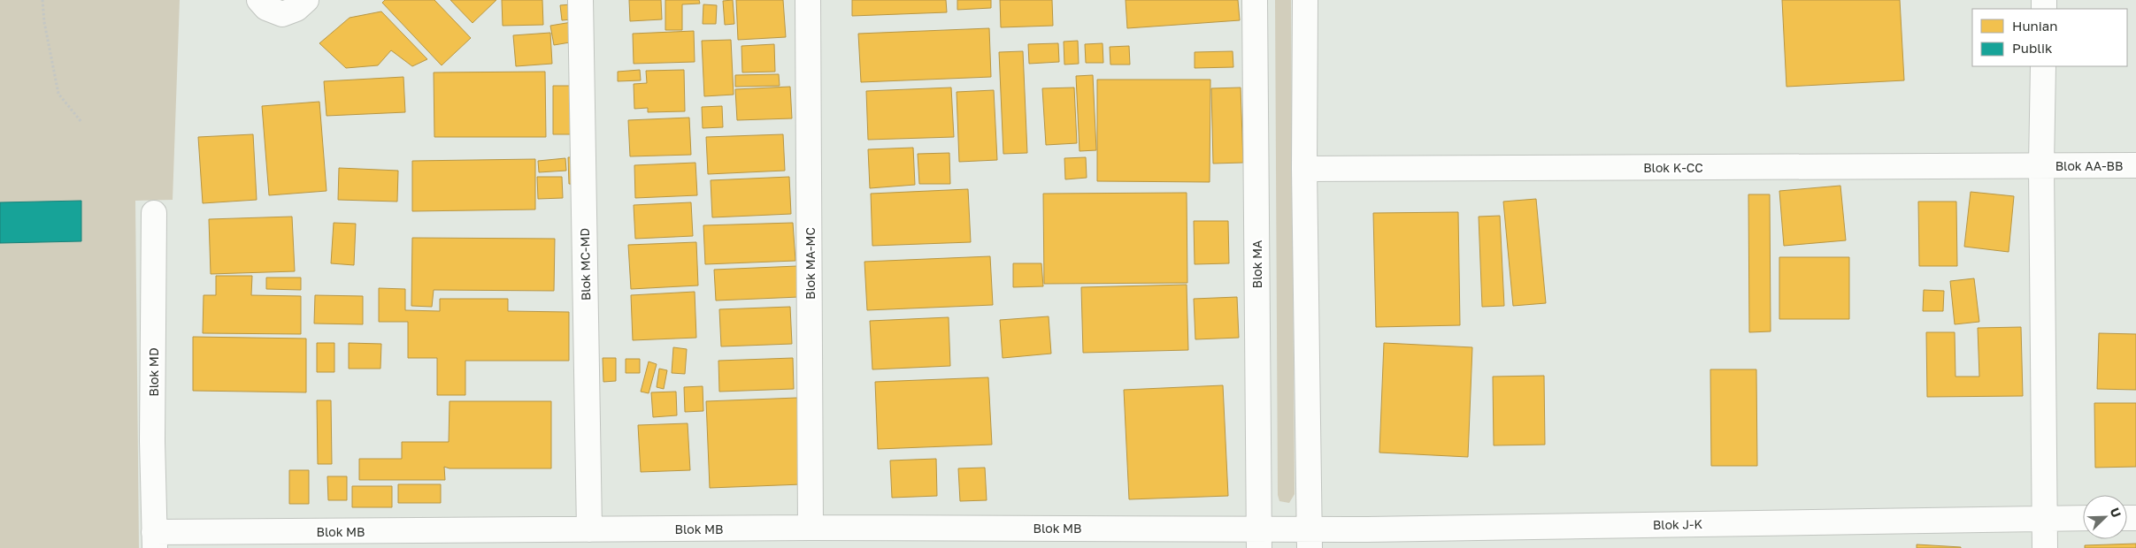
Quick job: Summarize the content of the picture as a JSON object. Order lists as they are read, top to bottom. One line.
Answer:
{"streets":{"street":["Blok AA-BB","Blok K-CC","Blok MA-MC","Blok MC-MD","Blok MA","Blok MD","Blok J-K","Blok MB"]},"crossings":[["Blok AA-BB","Blok K-CC"],["Blok MA-MC","Blok MB"],["Blok MC-MD","Blok MB"],["Blok MA","Blok J-K"],["Blok MA","Blok MB"],["Blok MD","Blok MB"],["Blok J-K","Blok MB"]],"legend":["Hunian","Publik"],"north":"top right"}
